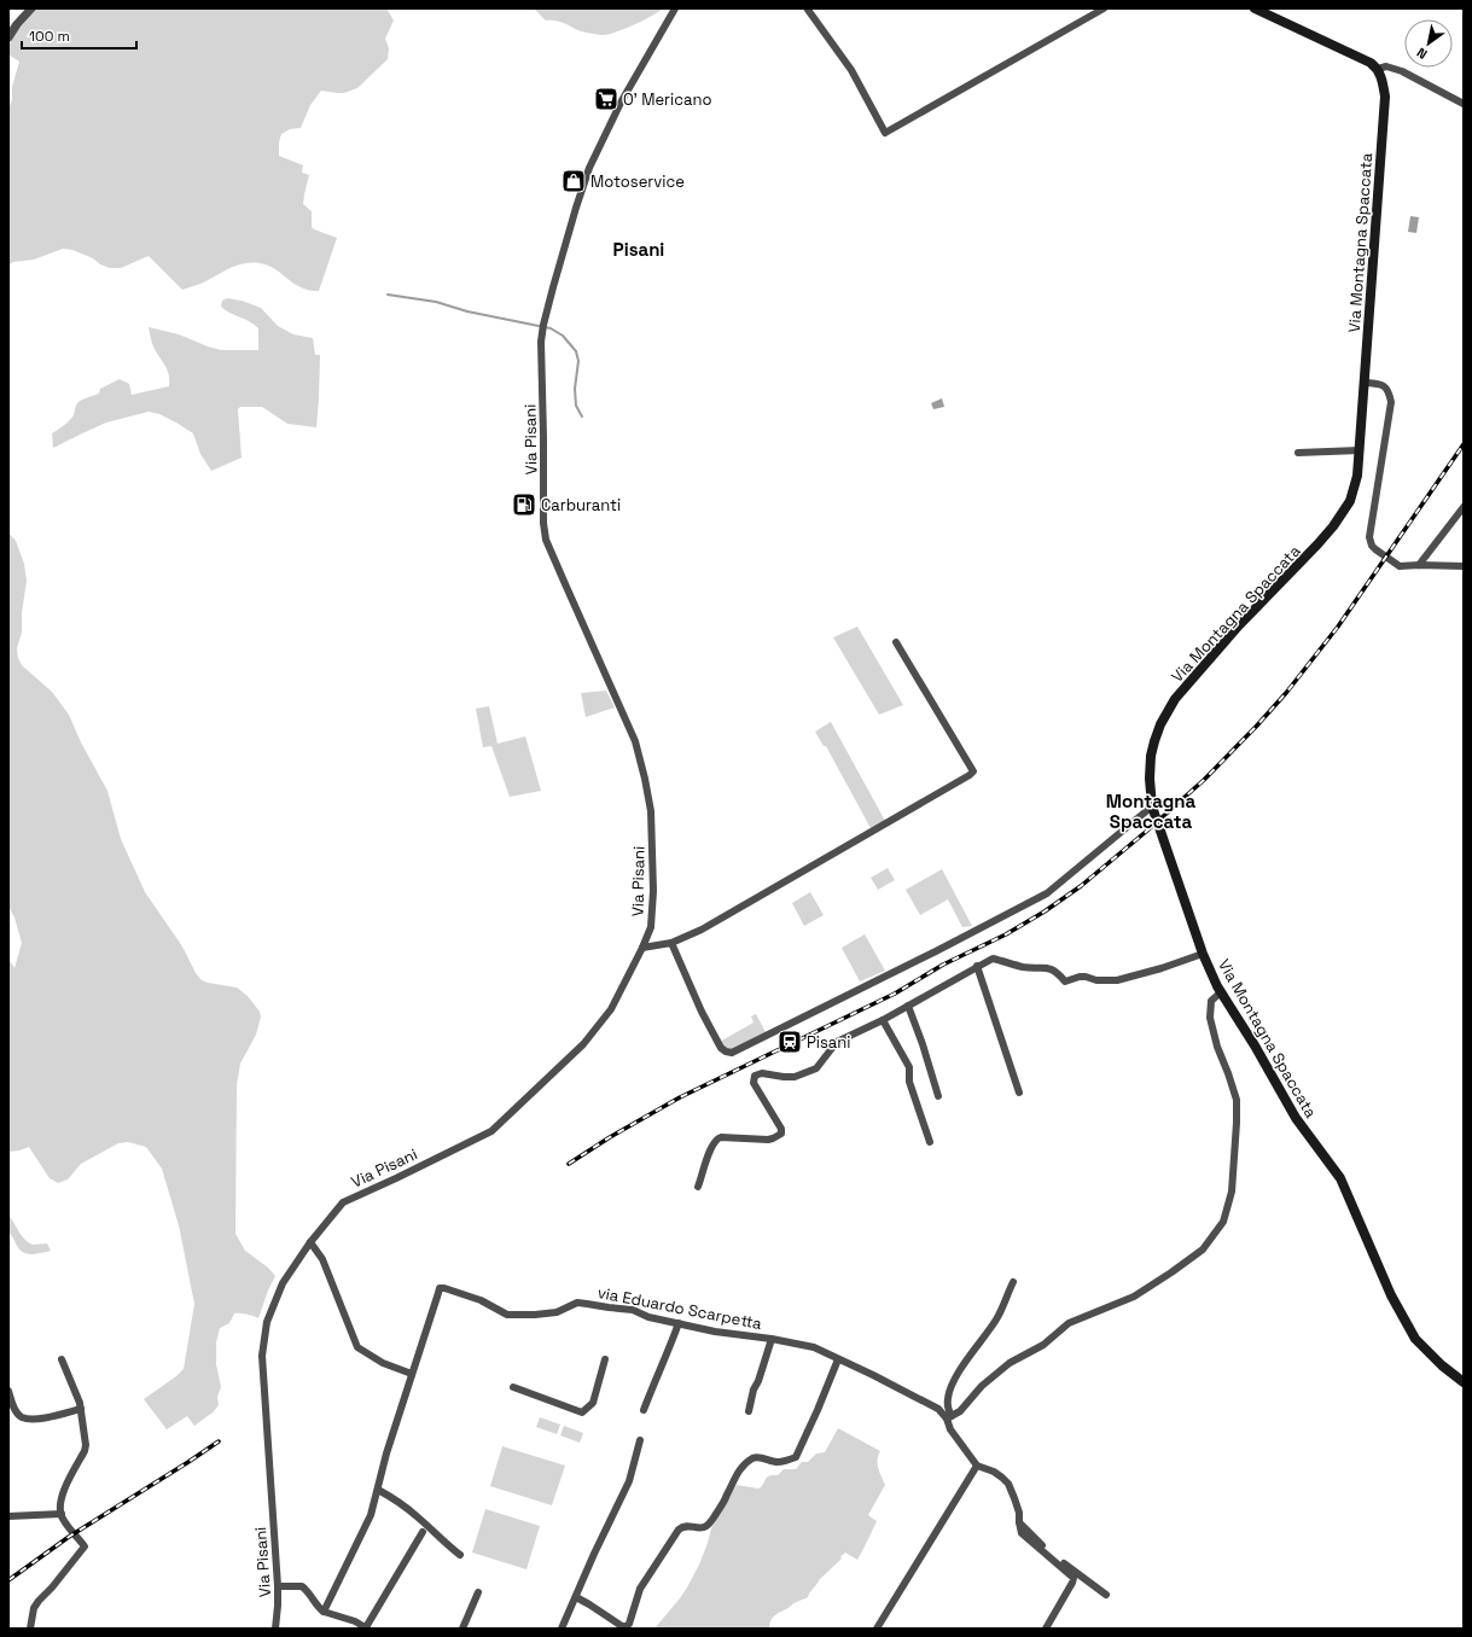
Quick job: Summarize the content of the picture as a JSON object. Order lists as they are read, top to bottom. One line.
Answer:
{"streets":{"main road":["Via Montagna Spaccata"],"street":["Via Pisani","via Eduardo Scarpetta"]},"districts":["Pisani","Montagna Spaccata"],"places":{"supermarket":["O' Mericano"],"shop":["Motoservice"],"fuel station":["Carburanti"],"station":["Pisani"]},"scale_bar":"100 m","north":"bottom left"}
